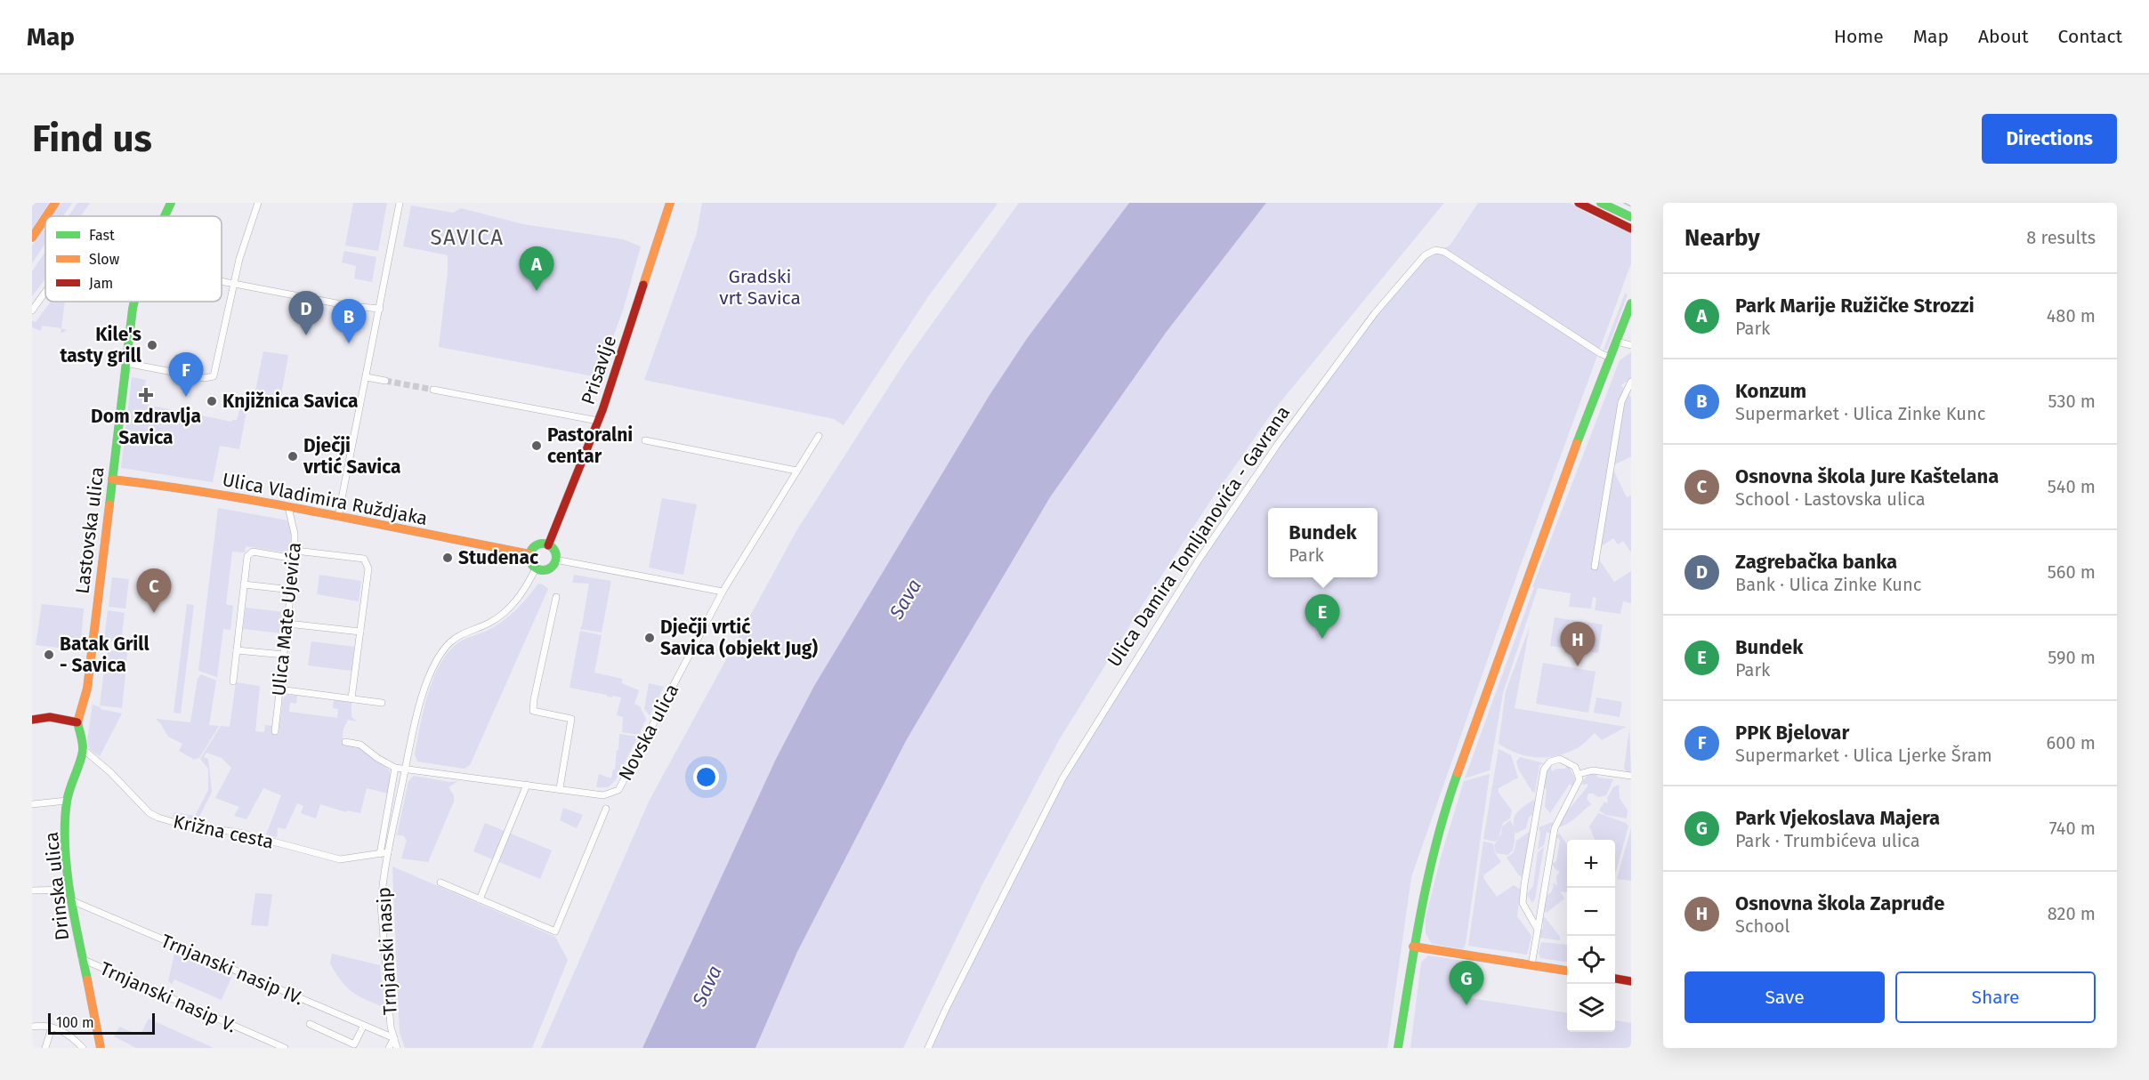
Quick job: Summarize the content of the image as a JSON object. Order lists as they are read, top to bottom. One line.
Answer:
{"streets":{"street":["Prisavlje","Ulica Vladimira Ruždjaka","Lastovska ulica","Ulica Damira Tomljanovića - Gavrana","Ulica Mate Ujevića","Novska ulica","Križna cesta","Drinska ulica","Trnjanski nasip","Trnjanski nasip IV.","Trnjanski nasip V."]},"crossings":[["Prisavlje","Ulica Vladimira Ruždjaka"],["Prisavlje","Trnjanski nasip"],["Ulica Vladimira Ruždjaka","Lastovska ulica"],["Ulica Vladimira Ruždjaka","Ulica Mate Ujevića"],["Ulica Vladimira Ruždjaka","Trnjanski nasip"],["Lastovska ulica","Drinska ulica"],["Novska ulica","Trnjanski nasip"],["Križna cesta","Drinska ulica"],["Križna cesta","Trnjanski nasip"],["Drinska ulica","Trnjanski nasip IV."],["Drinska ulica","Trnjanski nasip V."],["Trnjanski nasip","Trnjanski nasip IV."]],"districts":["SAVICA"],"water":["Sava"],"parks":["Gradski vrt Savica"],"places":{"other":["Kile's tasty grill","Knjižnica Savica","Pastoralni centar","Dječji vrtić Savica","Studenac","Dječji vrtić Savica (objekt Jug)","Batak Grill - Savica"],"health":["Dom zdravlja Savica"]},"legend":["Fast","Slow","Jam"],"scale_bar":"100 m","page":{"header":"Map","nav":["Home","Map","About","Contact"],"buttons":["Directions",["Save","Share"]],"title":"Find us","heading":["Nearby","8 results"],"pins":["A","D","B","F","C","E","H","G"],"list":[{"mark":"A","name":"Park Marije Ružičke Strozzi","note":"Park","value":"480 m"},{"mark":"B","name":"Konzum","note":"Supermarket · Ulica Zinke Kunc","value":"530 m"},{"mark":"C","name":"Osnovna škola Jure Kaštelana","note":"School · Lastovska ulica","value":"540 m"},{"mark":"D","name":"Zagrebačka banka","note":"Bank · Ulica Zinke Kunc","value":"560 m"},{"mark":"E","name":"Bundek","note":"Park","value":"590 m"},{"mark":"F","name":"PPK Bjelovar","note":"Supermarket · Ulica Ljerke Šram","value":"600 m"},{"mark":"G","name":"Park Vjekoslava Majera","note":"Park · Trumbićeva ulica","value":"740 m"},{"mark":"H","name":"Osnovna škola Zapruđe","note":"School","value":"820 m"}],"popup":["Bundek","Park"],"map_buttons":["+","−"],"scale":"100 m"}}
